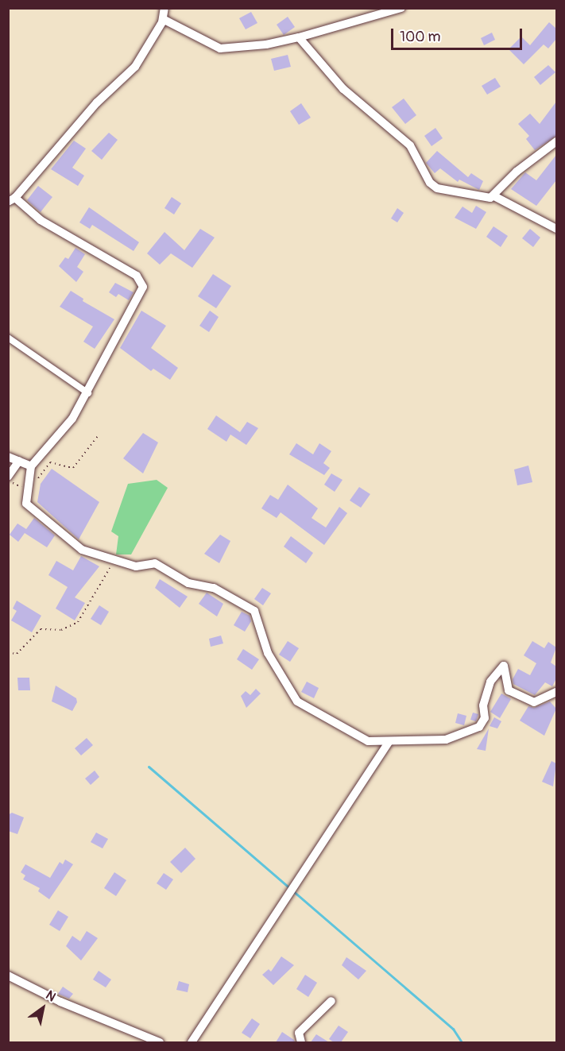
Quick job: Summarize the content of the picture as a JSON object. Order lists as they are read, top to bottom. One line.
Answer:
{"scale_bar":"100 m","north":"top right"}
